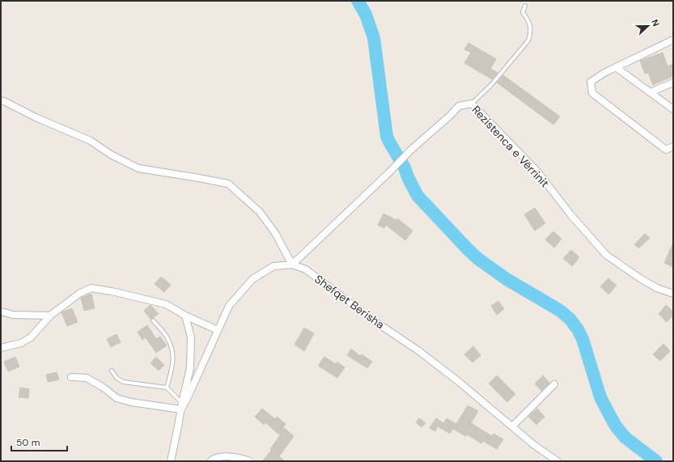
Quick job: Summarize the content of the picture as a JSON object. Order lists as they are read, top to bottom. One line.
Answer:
{"streets":{"street":["Rezistenca e Vërrinit","Shefqet Berisha"]},"crossings":[["Rezistenca e Vërrinit","Shefqet Berisha"]],"scale_bar":"50 m","north":"right"}
